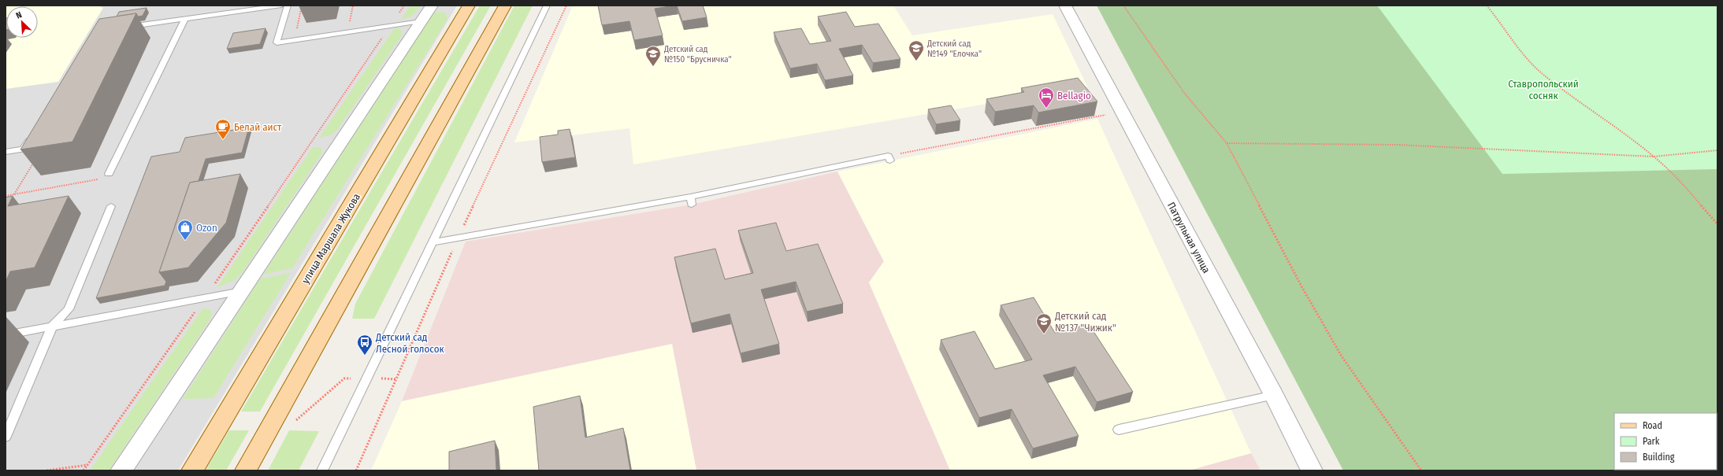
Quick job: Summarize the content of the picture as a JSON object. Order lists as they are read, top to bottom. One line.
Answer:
{"streets":{"main road":["улица Маршала Жукова"],"street":["Патрульная улица"]},"parks":["Ставропольский сосняк"],"places":{"school or university":["Детский сад №149 \"Елочка\"","Детский сад №150 \"Брусничка\"","Детский сад №137 \"Чижик\""],"hotel":["Bellagio"],"cafe":["Белай аист"],"shop":["Ozon"],"bus stop":["Детский сад Лесной голосок"]},"legend":["Road","Park","Building"],"north":"top left"}
